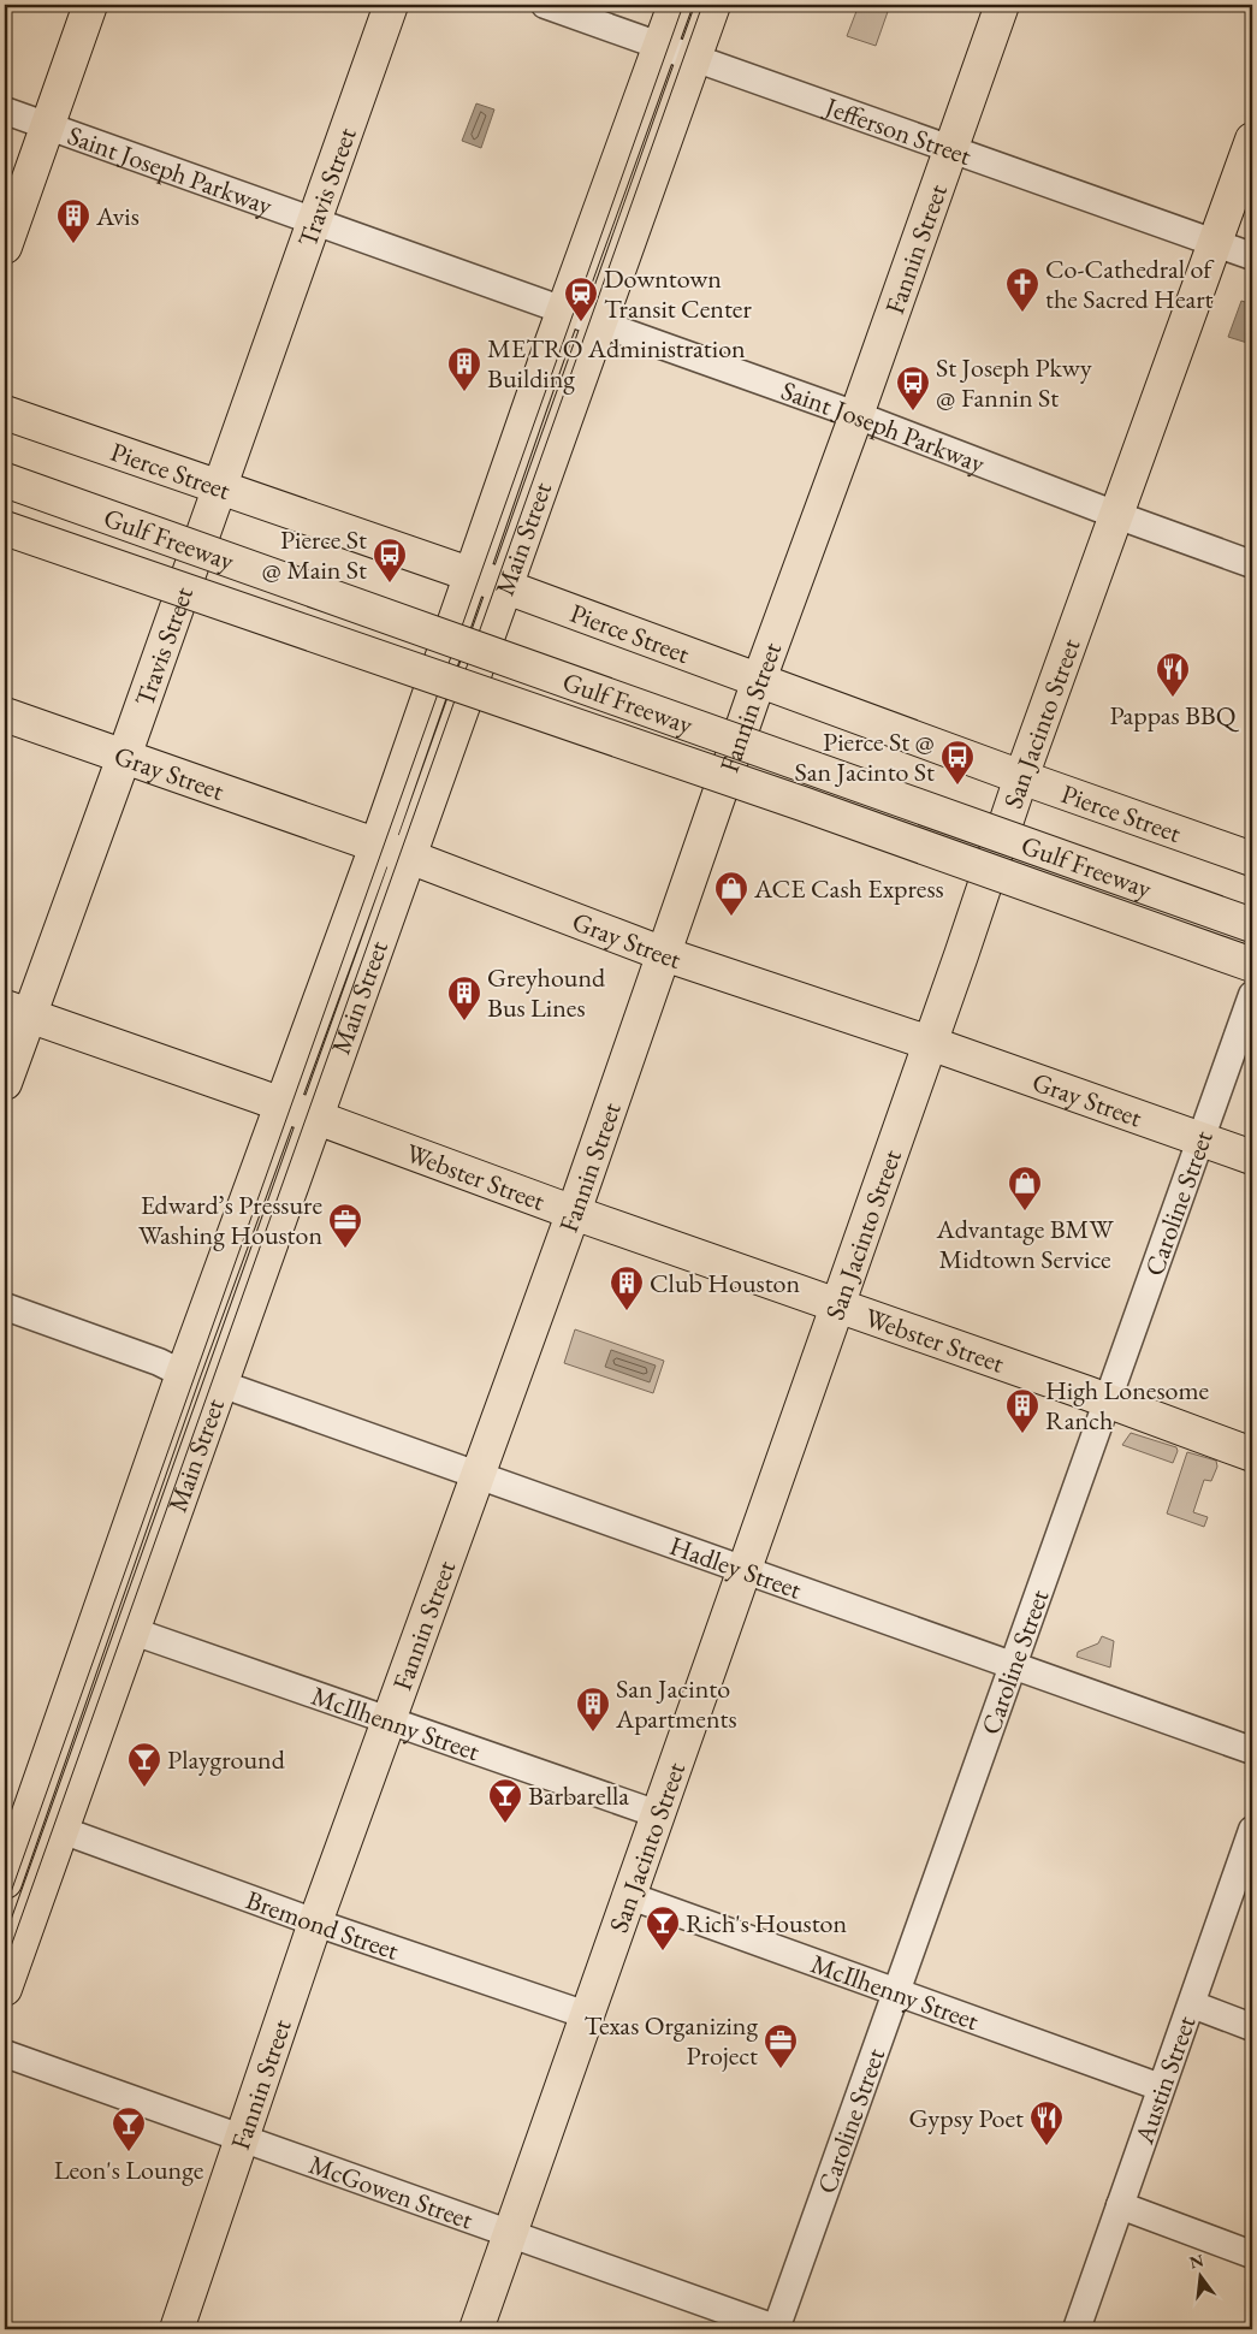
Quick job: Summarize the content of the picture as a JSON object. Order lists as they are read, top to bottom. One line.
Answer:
{"streets":{"main road":["Travis Street","Fannin Street","Pierce Street","Main Street","Gulf Freeway","San Jacinto Street","Gray Street","Webster Street"],"street":["Jefferson Street","Saint Joseph Parkway","Caroline Street","Hadley Street","McIlhenny Street","Bremond Street","Austin Street","McGowen Street"]},"crossings":[["Jefferson Street","Fannin Street"],["Jefferson Street","Main Street"],["Jefferson Street","San Jacinto Street"],["Saint Joseph Parkway","Travis Street"],["Saint Joseph Parkway","Fannin Street"],["Saint Joseph Parkway","Main Street"],["Saint Joseph Parkway","San Jacinto Street"],["Travis Street","Pierce Street"],["Travis Street","Gray Street"],["Travis Street","Webster Street"],["Fannin Street","Pierce Street"],["Fannin Street","Gray Street"],["Fannin Street","Webster Street"],["Fannin Street","Hadley Street"],["Fannin Street","McIlhenny Street"],["Fannin Street","Bremond Street"],["Fannin Street","McGowen Street"],["Pierce Street","Main Street"],["Pierce Street","San Jacinto Street"],["Main Street","Gray Street"],["Main Street","Webster Street"],["Main Street","Hadley Street"],["Main Street","McIlhenny Street"],["Main Street","Bremond Street"],["San Jacinto Street","Gray Street"],["San Jacinto Street","Webster Street"],["San Jacinto Street","Hadley Street"],["San Jacinto Street","McIlhenny Street"],["San Jacinto Street","Bremond Street"],["San Jacinto Street","McGowen Street"],["Gray Street","Caroline Street"],["Webster Street","Caroline Street"],["Caroline Street","Hadley Street"],["Caroline Street","McIlhenny Street"],["Caroline Street","McGowen Street"],["McIlhenny Street","Austin Street"]],"places":{"building":["Avis","METRO Administration Building","Greyhound Bus Lines","Club Houston","High Lonesome Ranch","San Jacinto Apartments"],"church":["Co-Cathedral of the Sacred Heart"],"station":["Downtown Transit Center"],"bus stop":["St Joseph Pkwy @ Fannin St","Pierce St @ Main St","Pierce St @ San Jacinto St"],"restaurant":["Pappas BBQ","Gypsy Poet"],"shop":["ACE Cash Express","Advantage BMW Midtown Service"],"office":["Edward’s Pressure Washing Houston","Texas Organizing Project"],"bar":["Playground","Barbarella","Rich's Houston","Leon's Lounge"]},"north":"top"}
